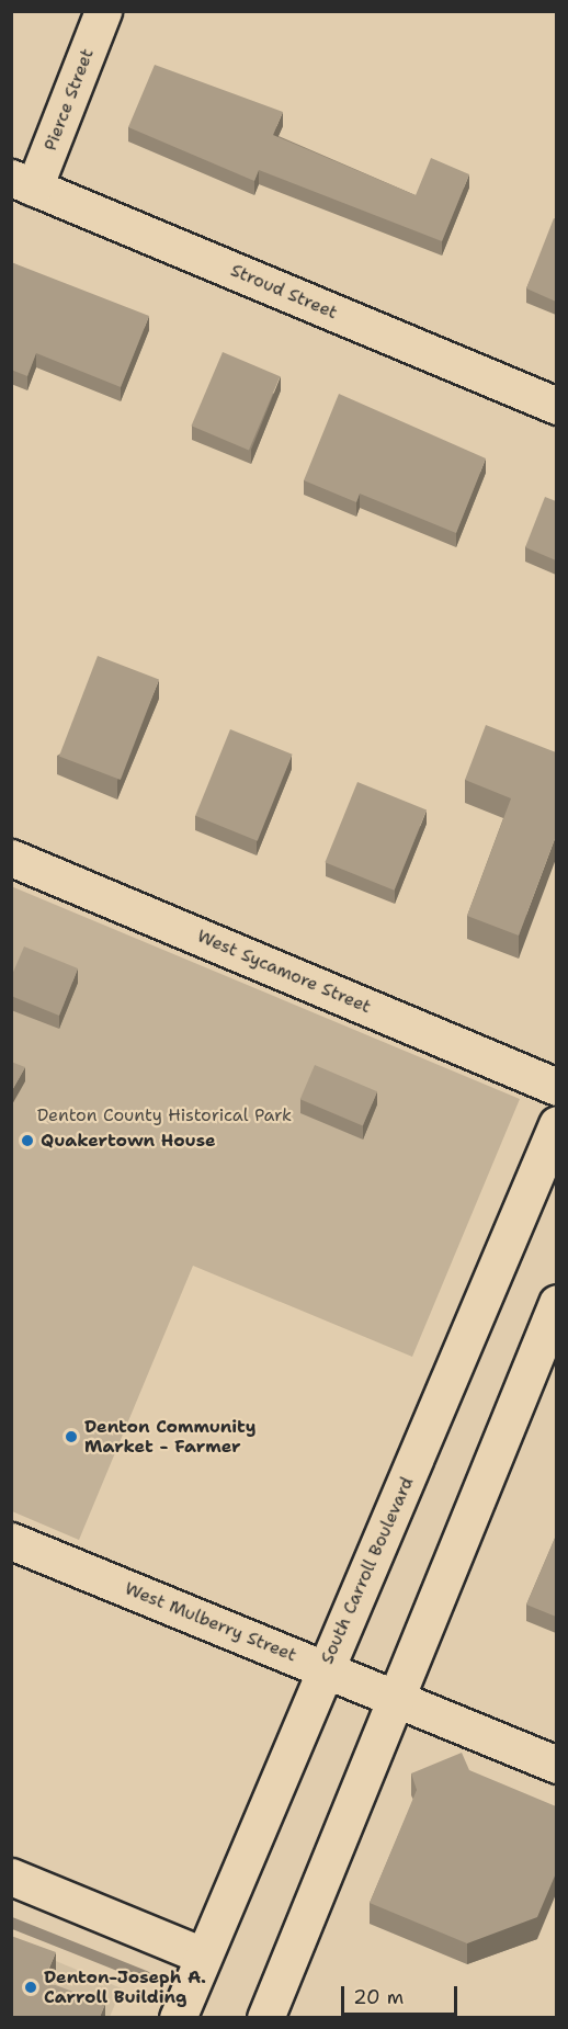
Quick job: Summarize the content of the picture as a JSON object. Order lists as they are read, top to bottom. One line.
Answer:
{"streets":{"street":["Pierce Street","Stroud Street","West Sycamore Street","South Carroll Boulevard","West Mulberry Street"]},"crossings":[["Pierce Street","Stroud Street"],["South Carroll Boulevard","West Mulberry Street"]],"parks":["Denton County Historical Park"],"places":["Quakertown House","Denton Community Market - Farmer","Denton-Joseph A. Carroll Building"],"scale_bar":"20 m"}
